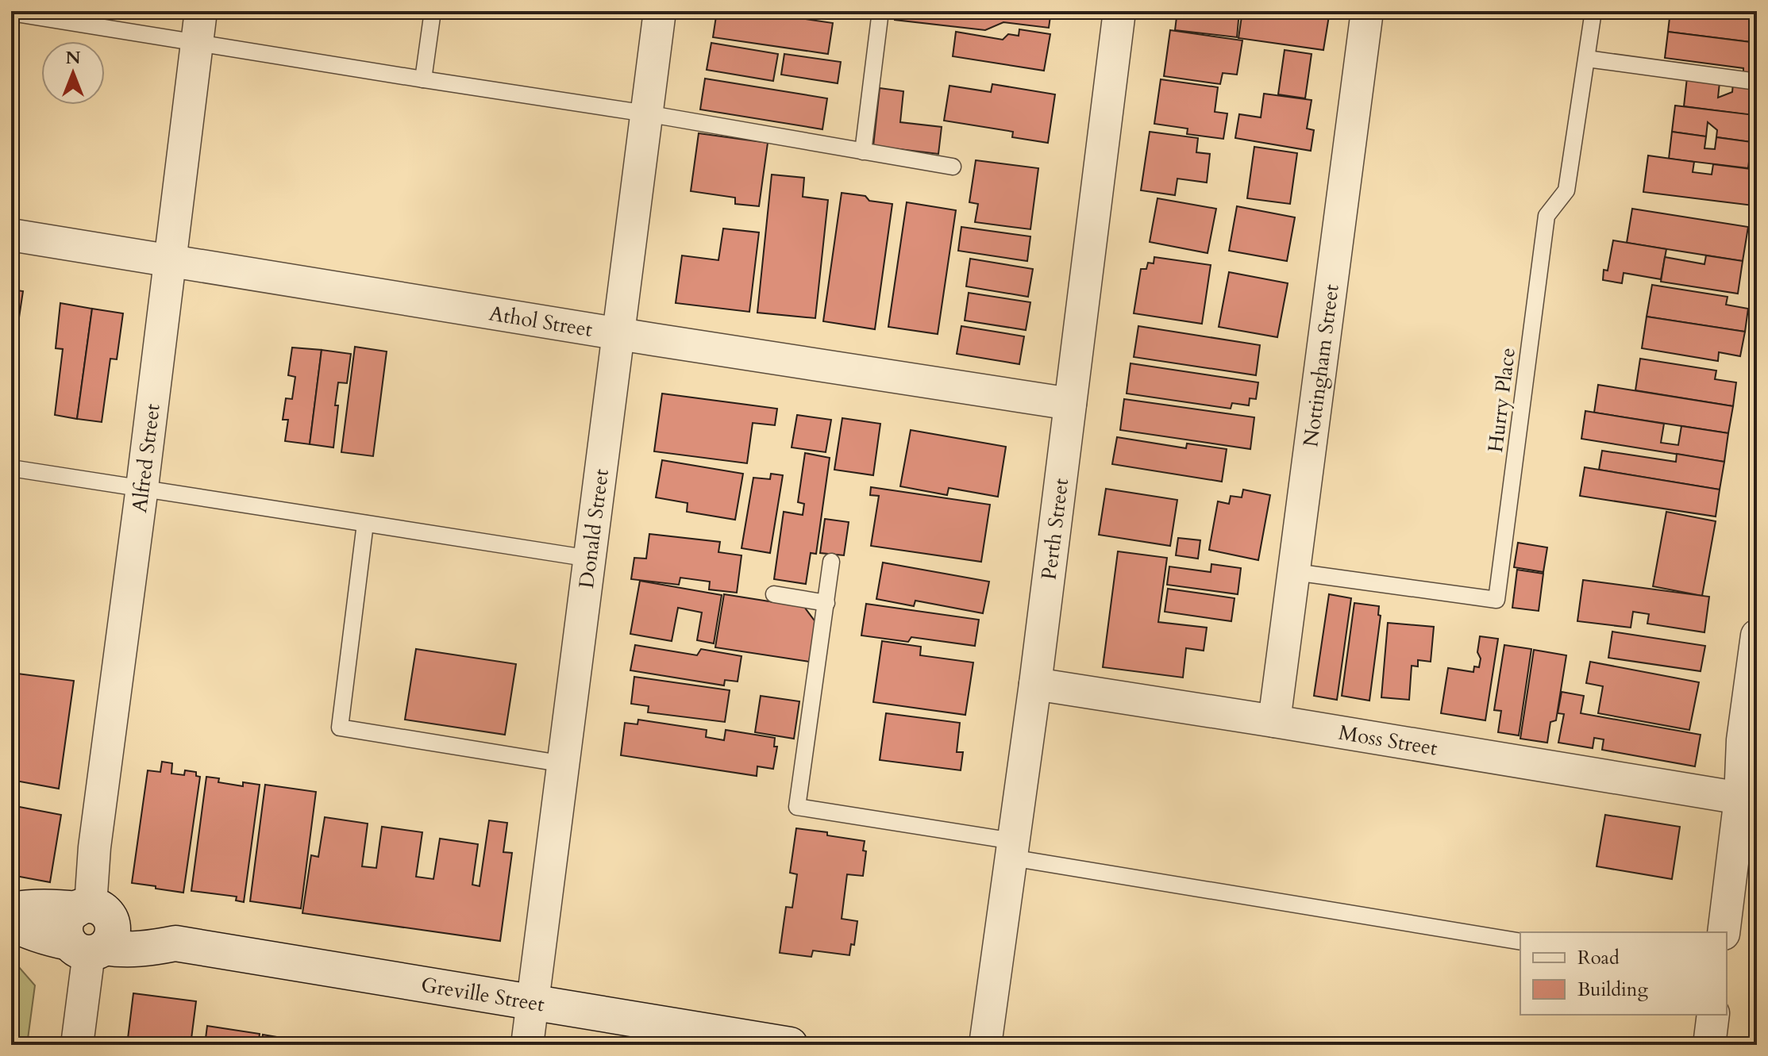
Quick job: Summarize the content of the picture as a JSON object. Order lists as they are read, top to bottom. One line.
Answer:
{"streets":{"street":["Athol Street","Nottingham Street","Alfred Street","Donald Street","Perth Street","Moss Street","Greville Street"],"lane":["Hurry Place"]},"crossings":[["Athol Street","Alfred Street"],["Athol Street","Donald Street"],["Athol Street","Perth Street"],["Nottingham Street","Hurry Place"],["Nottingham Street","Moss Street"],["Alfred Street","Greville Street"],["Donald Street","Greville Street"],["Perth Street","Moss Street"]],"legend":["Road","Building"],"north":"top"}
